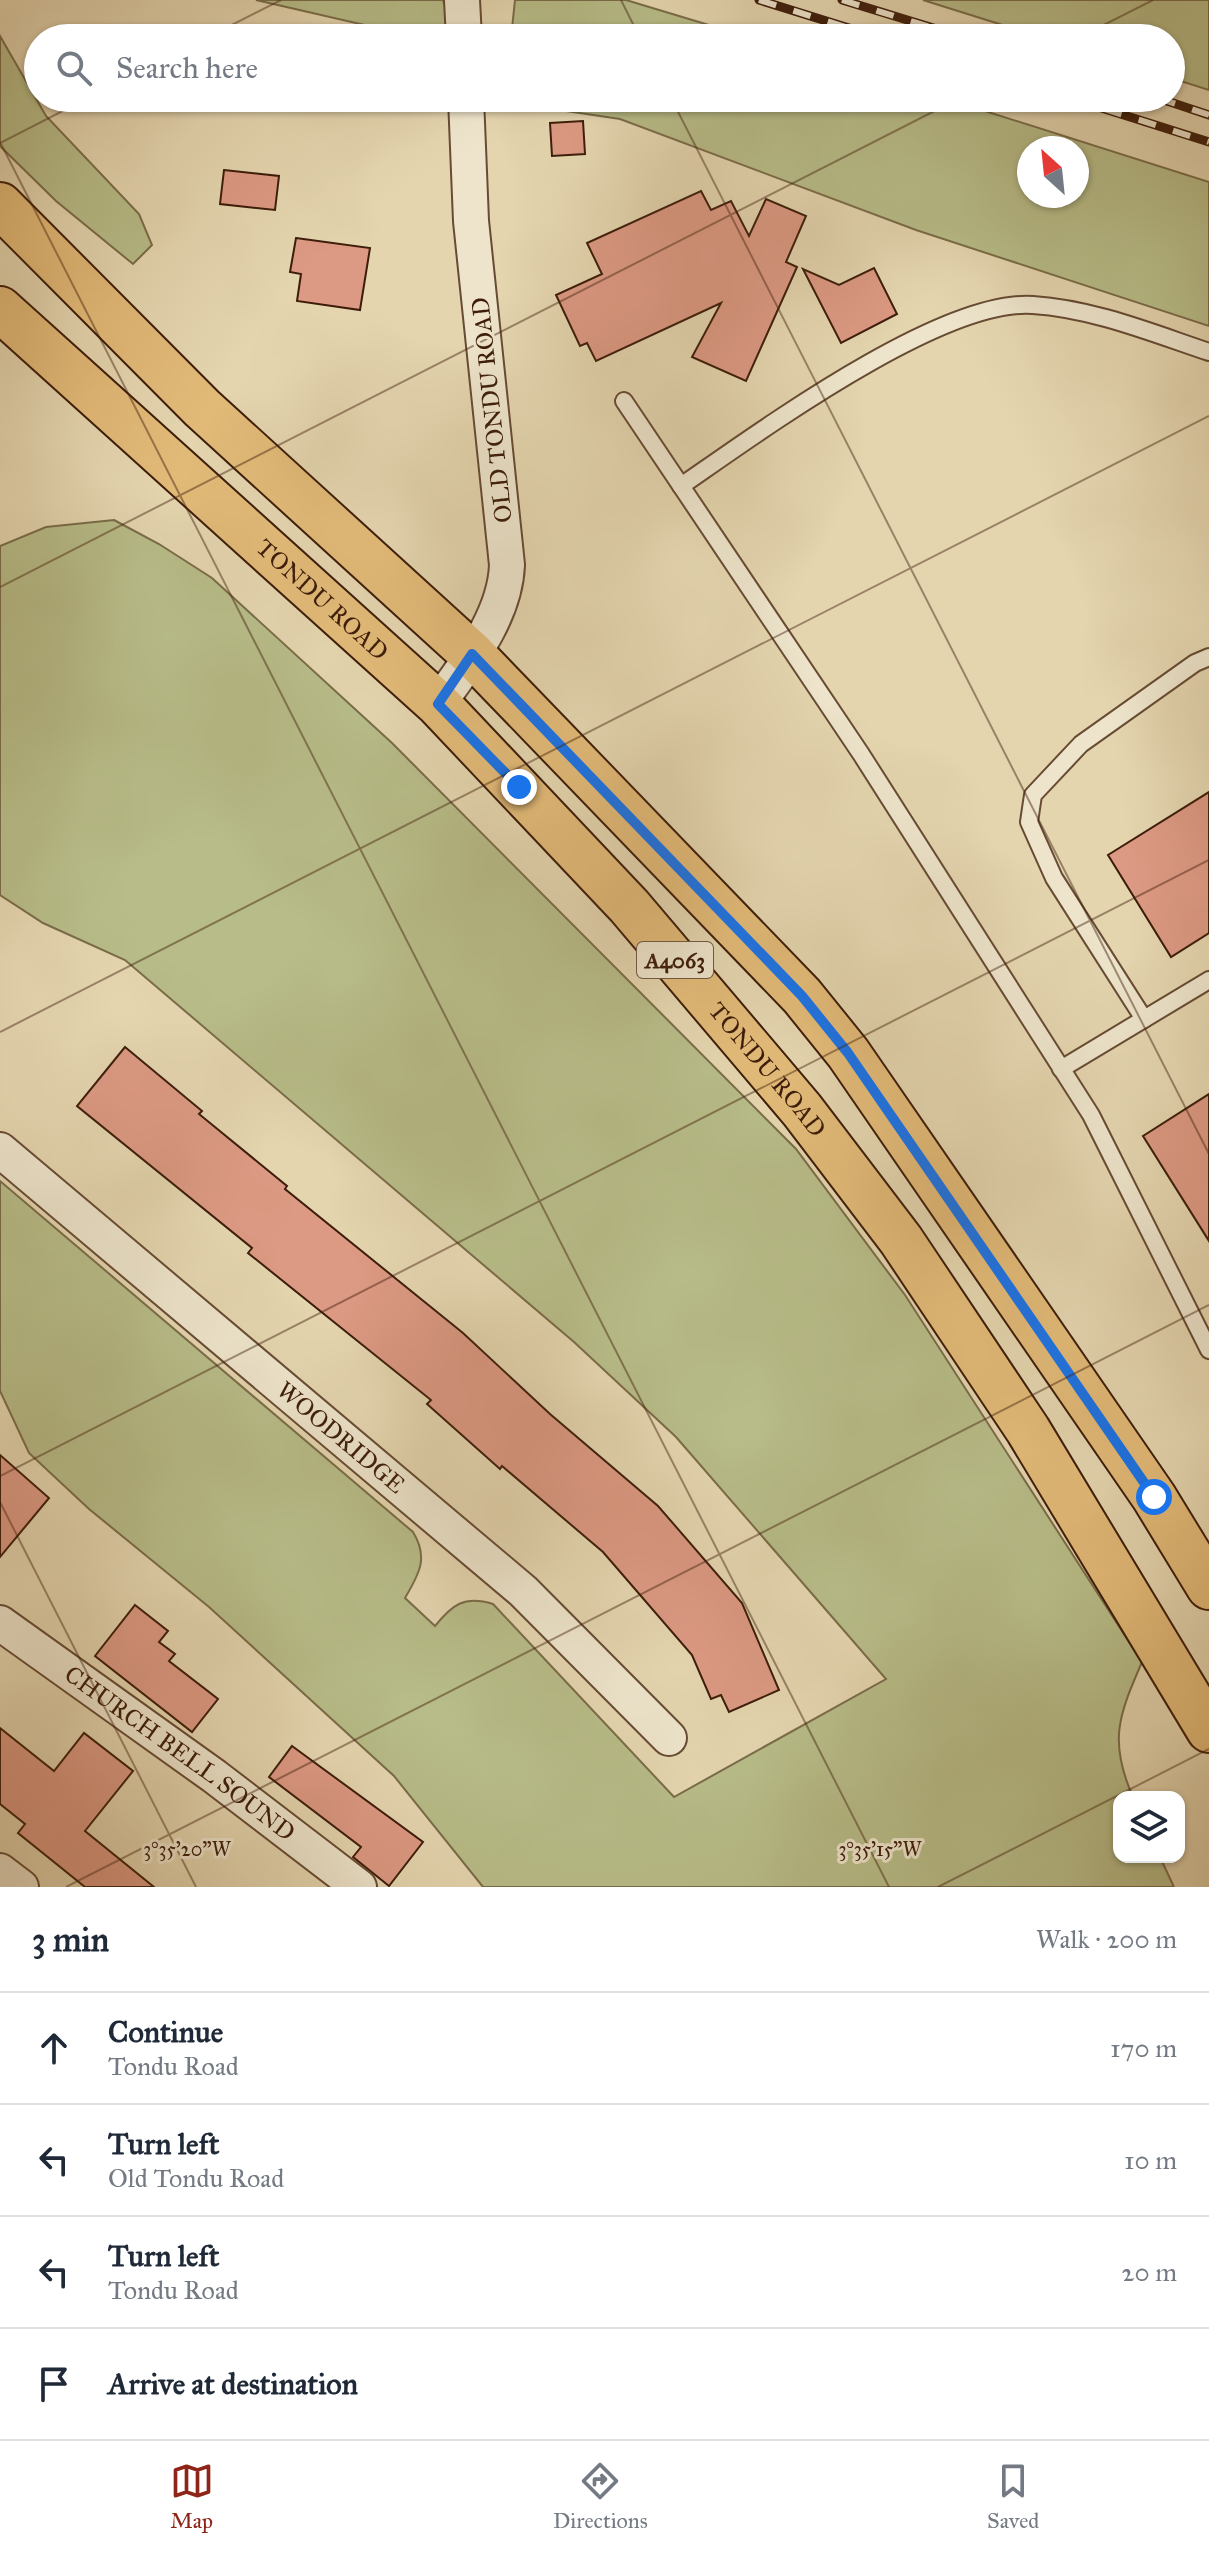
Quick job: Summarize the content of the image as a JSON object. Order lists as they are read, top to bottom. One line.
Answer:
{"streets":{"main road":["TONDU ROAD","A4063"],"street":["OLD TONDU ROAD","WOODRIDGE","CHURCH BELL SOUND"]},"crossings":[["OLD TONDU ROAD","TONDU ROAD"],["OLD TONDU ROAD","A4063"]],"north":"top left","page":{"search":"Search here","heading":["3 min","Walk · 200 m"],"list":[["Continue","Tondu Road","170 m"],["Turn left","Old Tondu Road","10 m"],["Turn left","Tondu Road","20 m"],"Arrive at destination"],"nav":["Map","Directions","Saved"]},"coordinates":["3°35'20\"W","3°35'15\"W"]}
